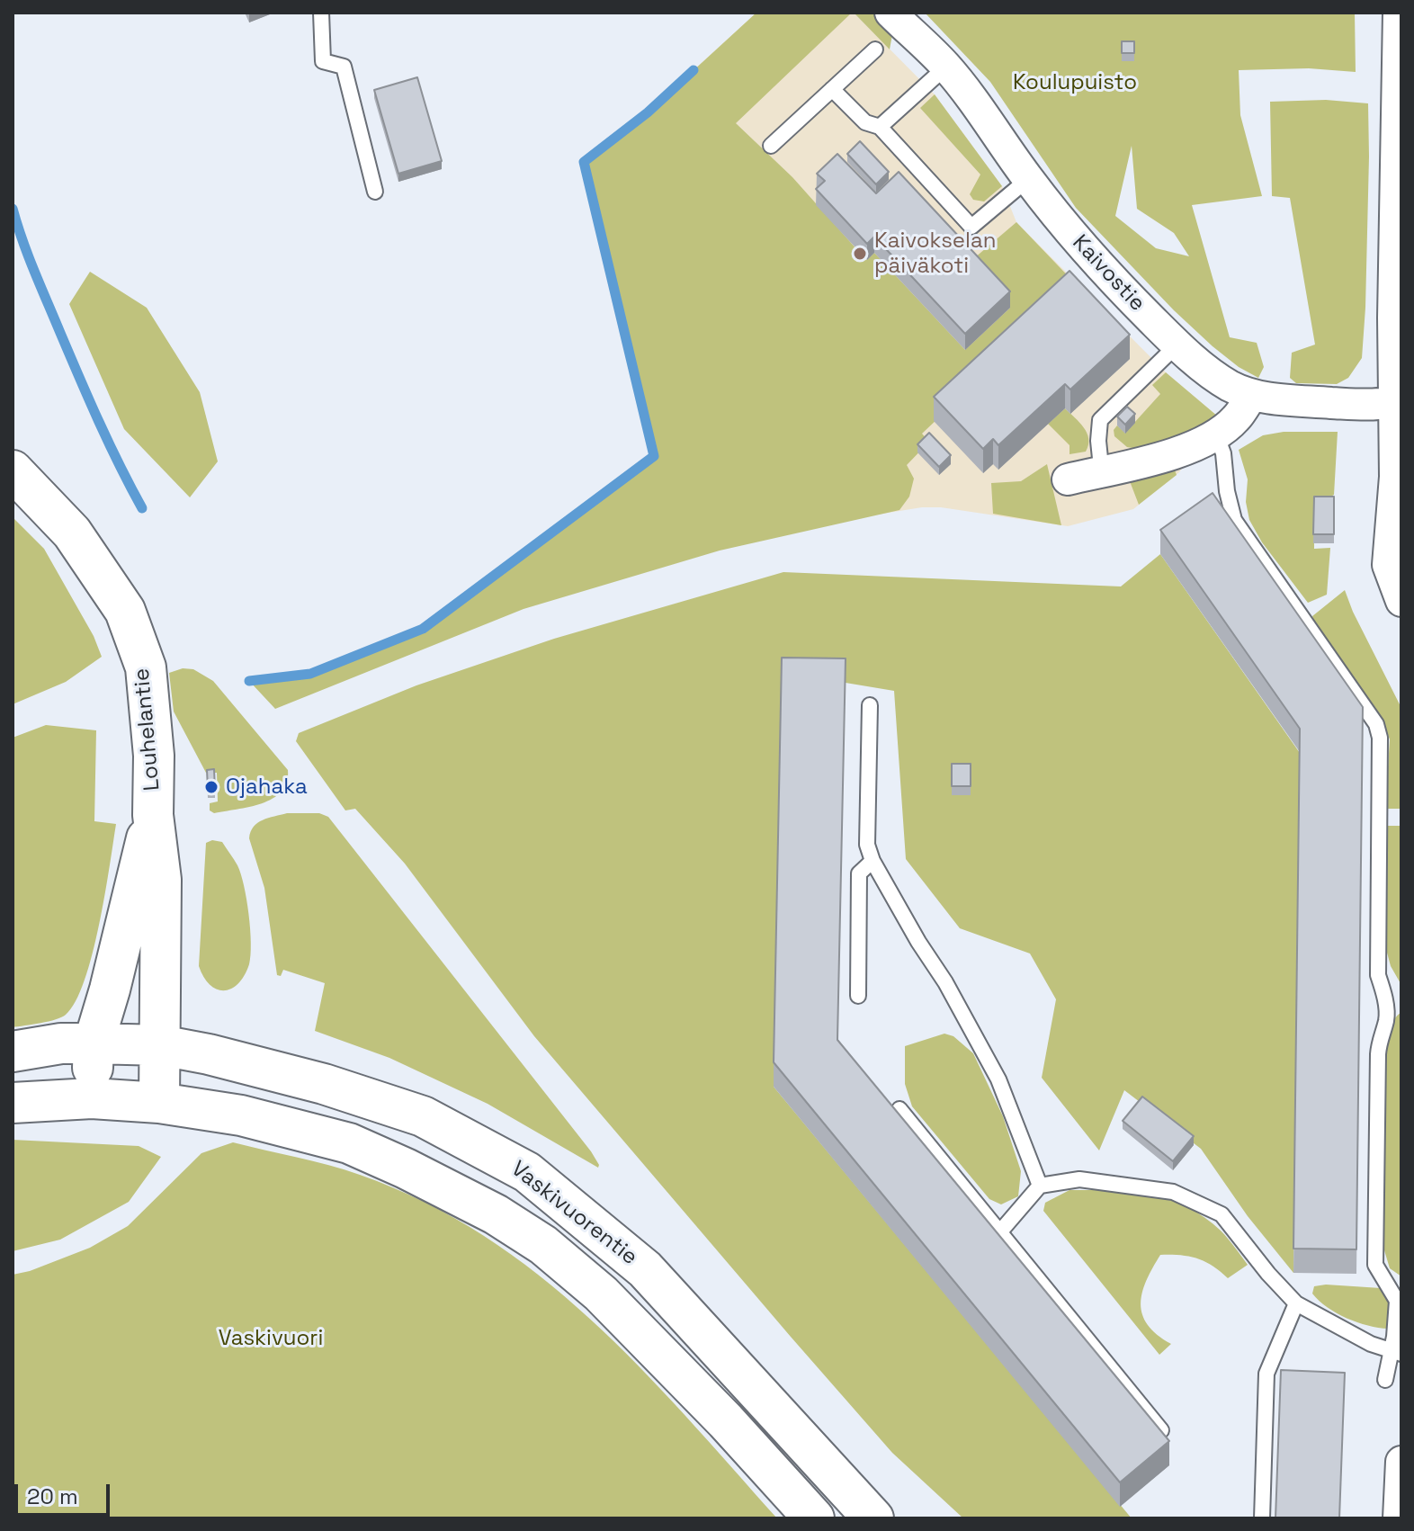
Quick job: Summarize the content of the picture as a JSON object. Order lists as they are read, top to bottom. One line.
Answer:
{"streets":{"main road":["Louhelantie","Vaskivuorentie"],"street":["Kaivostie"]},"crossings":[["Louhelantie","Vaskivuorentie"]],"parks":["Koulupuisto","Vaskivuori"],"places":["Kaivokselan päiväkoti","Ojahaka"],"scale_bar":"20 m"}
